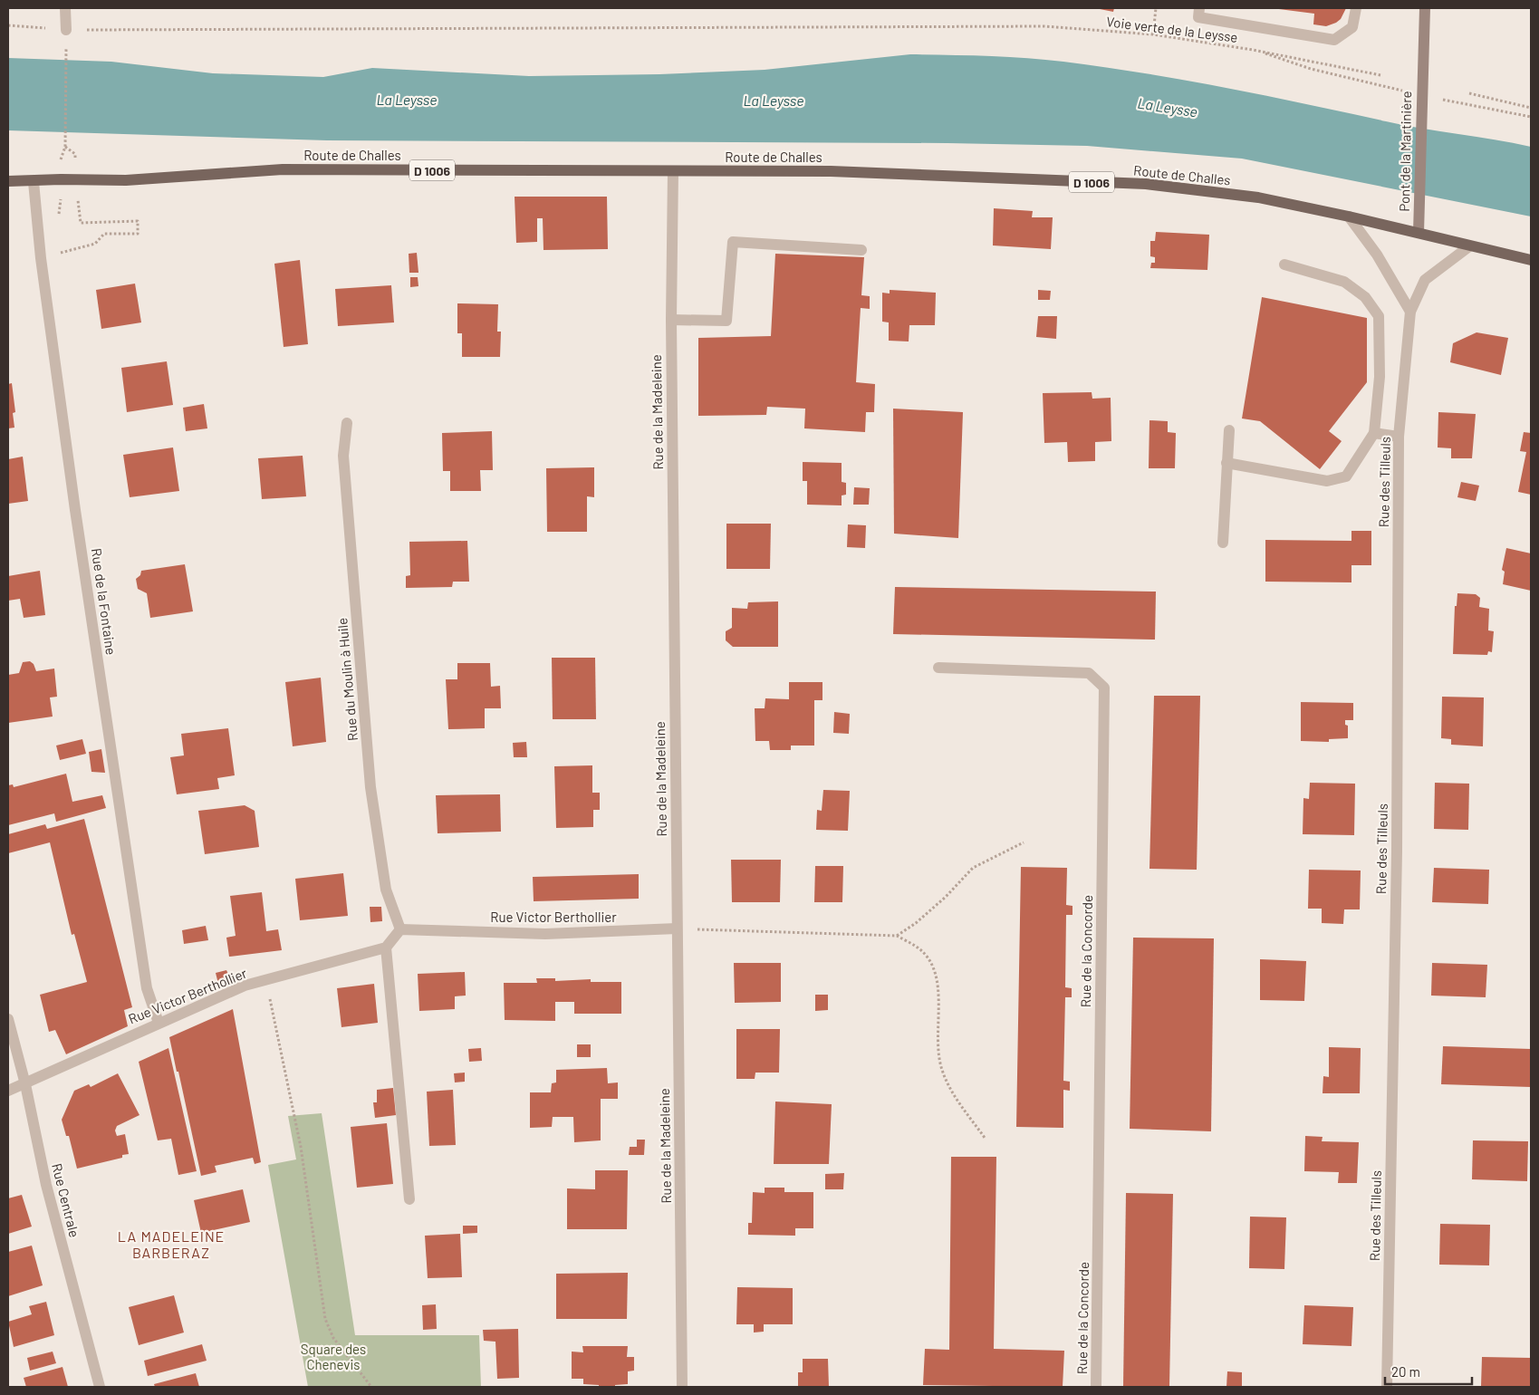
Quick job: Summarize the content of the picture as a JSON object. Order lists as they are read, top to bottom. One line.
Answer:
{"streets":{"main road":["Route de Challes","D 1006"],"street":["Pont de la Martinière","Rue de la Madeleine","Rue des Tilleuls","Rue de la Fontaine","Rue du Moulin à Huile","Rue Victor Berthollier","Rue de la Concorde","Rue Centrale"],"path":["Voie verte de la Leysse"]},"crossings":[["Pont de la Martinière","Route de Challes"],["Route de Challes","Rue de la Madeleine"],["Route de Challes","Rue des Tilleuls"],["Route de Challes","Rue de la Fontaine"],["Rue de la Madeleine","Rue Victor Berthollier"],["Rue de la Fontaine","Rue Victor Berthollier"],["Rue du Moulin à Huile","Rue Victor Berthollier"],["Rue Victor Berthollier","Rue Centrale"]],"districts":["LA MADELEINE BARBERAZ"],"water":["La Leysse"],"parks":["Square des Chenevis"],"scale_bar":"20 m"}
